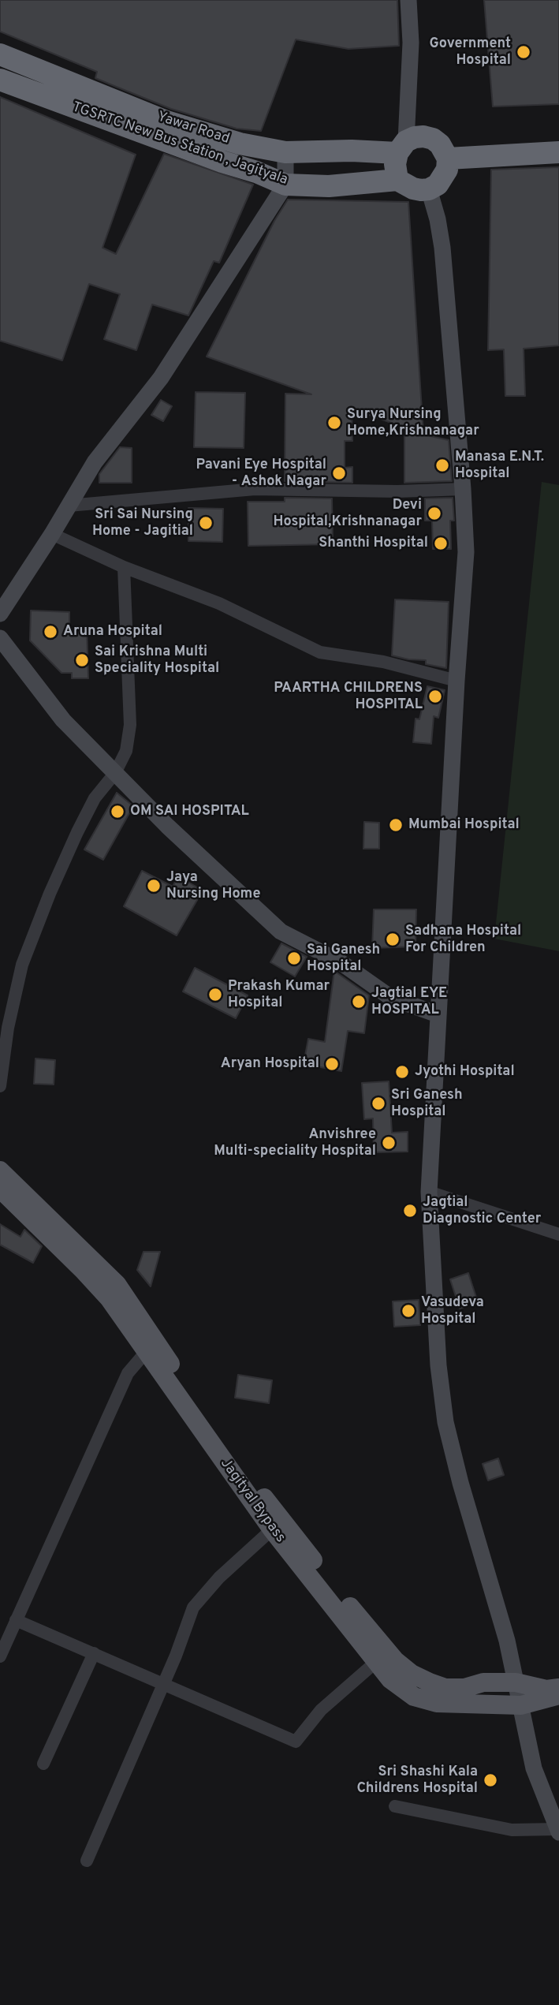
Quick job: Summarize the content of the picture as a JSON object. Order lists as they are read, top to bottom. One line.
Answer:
{"streets":{"highway":["Yawar Road","TGSRTC New Bus Station , Jagityala"],"main road":["Jagityal Bypass"]},"crossings":[["Yawar Road","TGSRTC New Bus Station , Jagityala"]],"places":["Government Hospital","Surya Nursing Home,Krishnanagar","Manasa E.N.T. Hospital","Pavani Eye Hospital - Ashok Nagar","Devi Hospital,Krishnanagar","Sri Sai Nursing Home - Jagitial","Shanthi Hospital","Aruna Hospital","Sai Krishna Multi Speciality Hospital","PAARTHA CHILDRENS HOSPITAL","OM SAI HOSPITAL","Mumbai Hospital","Jaya Nursing Home","Sadhana Hospital For Children","Sai Ganesh Hospital","Prakash Kumar Hospital","Jagtial EYE HOSPITAL","Aryan Hospital","Jyothi Hospital","Sri Ganesh Hospital","Anvishree Multi-speciality Hospital","Jagtial Diagnostic Center","Vasudeva Hospital","Sri Shashi Kala Childrens Hospital"]}
